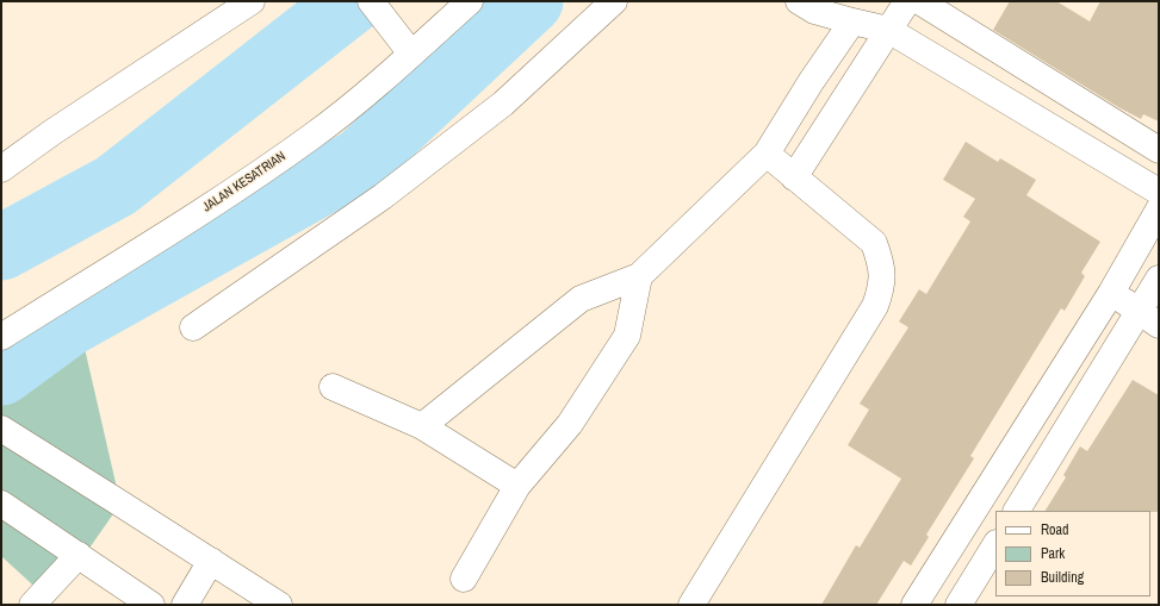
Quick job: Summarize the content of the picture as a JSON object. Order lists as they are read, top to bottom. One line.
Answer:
{"streets":{"street":["JALAN KESATRIAN"]},"legend":["Road","Park","Building"]}
